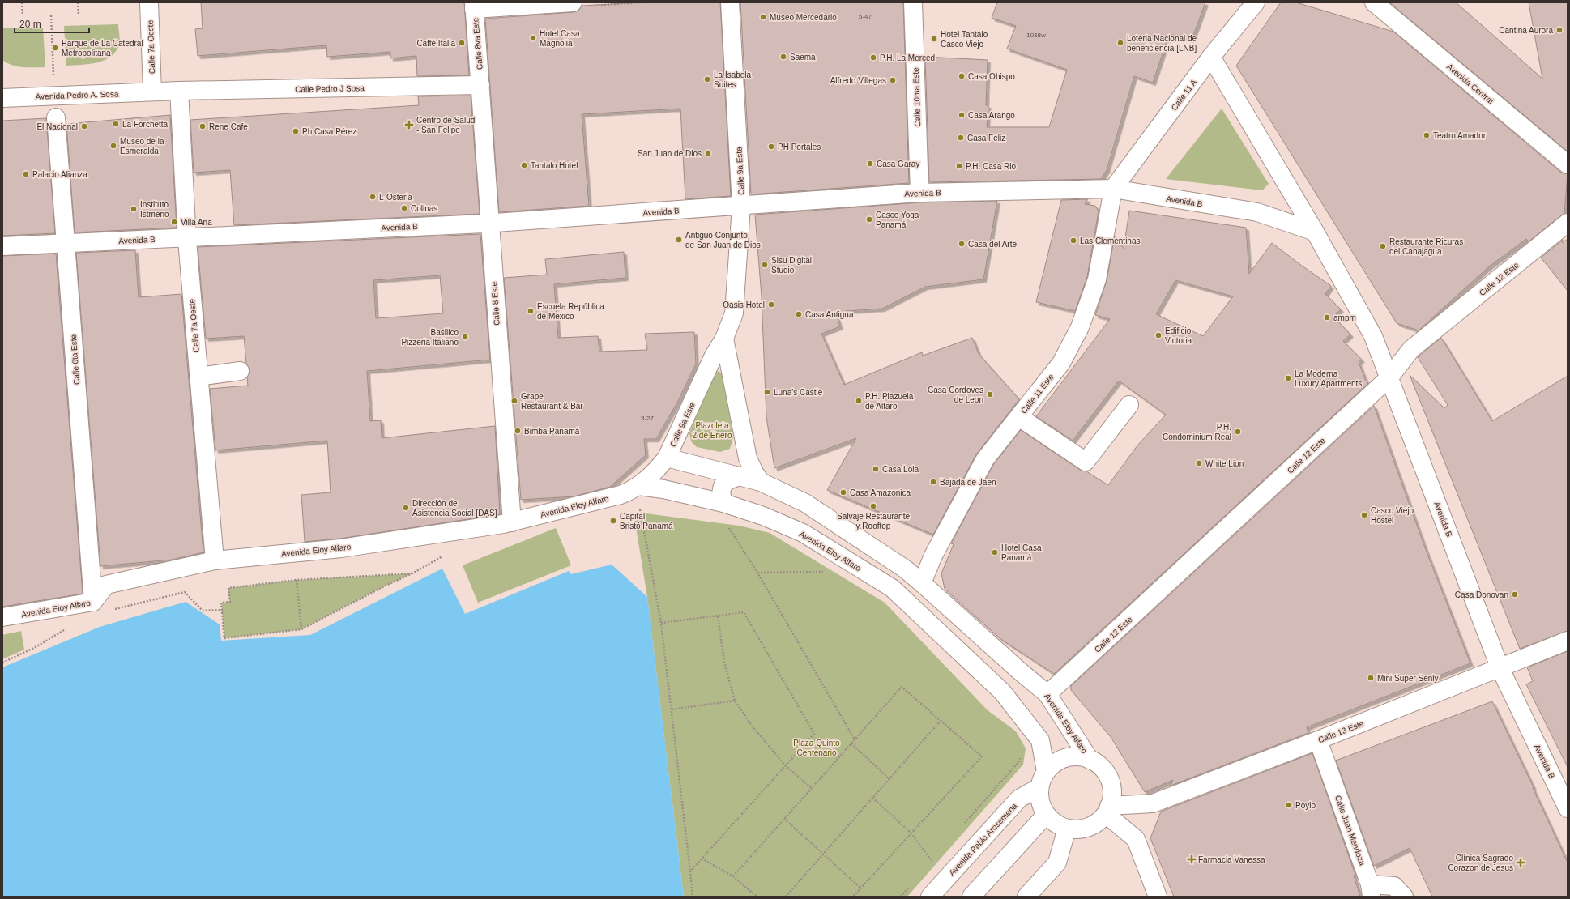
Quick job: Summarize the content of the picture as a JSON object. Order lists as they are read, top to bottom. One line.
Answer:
{"streets":{"street":["Calle 8va Este","Calle 7a Oeste","Avenida Central","Calle Pedro J Sosa","Avenida Pedro A. Sosa","Calle 11 A","Calle 10ma Este","Calle 9a Este","Avenida B","Calle 12 Este","Calle 8 Este","Calle 6ta Este","Calle 11 Este","Avenida Eloy Alfaro","Calle 13 Este","Calle Juan Mendoza","Avenida Pablo Arosemena"]},"crossings":[["Calle 8va Este","Calle Pedro J Sosa"],["Calle 8va Este","Calle 8 Este"],["Calle 7a Oeste","Calle Pedro J Sosa"],["Calle 7a Oeste","Avenida Pedro A. Sosa"],["Calle 7a Oeste","Avenida B"],["Calle 7a Oeste","Avenida Eloy Alfaro"],["Calle Pedro J Sosa","Avenida Pedro A. Sosa"],["Calle Pedro J Sosa","Calle 8 Este"],["Calle 11 A","Avenida B"],["Calle 11 A","Calle 11 Este"],["Calle 10ma Este","Avenida B"],["Calle 9a Este","Avenida B"],["Calle 9a Este","Avenida Eloy Alfaro"],["Avenida B","Calle 12 Este"],["Avenida B","Calle 8 Este"],["Avenida B","Calle 6ta Este"],["Avenida B","Calle 11 Este"],["Avenida B","Calle 13 Este"],["Calle 12 Este","Avenida Eloy Alfaro"],["Calle 8 Este","Avenida Eloy Alfaro"],["Calle 6ta Este","Avenida Eloy Alfaro"],["Calle 11 Este","Avenida Eloy Alfaro"],["Avenida Eloy Alfaro","Calle 13 Este"],["Avenida Eloy Alfaro","Avenida Pablo Arosemena"],["Calle 13 Este","Calle Juan Mendoza"],["Calle 13 Este","Avenida Pablo Arosemena"]],"parks":["Plazoleta 2 de Enero","Plaza Quinto Centenario"],"places":{"other":["Museo Mercedario","Cantina Aurora","Hotel Casa Magnolia","Hotel Tantalo Casco Viejo","Caffé Italia","Loteria Nacional de beneficiencia [LNB]","Parque de La Catedral Metropolitana","Saema","P.H. La Merced","Casa Obispo","La Isabela Suites","Alfredo Villegas","Casa Arango","La Forchetta","El Nacional","Rene Cafe","Ph Casa Pérez","Teatro Amador","Casa Feliz","Museo de la Esmeralda","PH Portales","San Juan de Dios","Casa Garay","Tantalo Hotel","P.H. Casa Rio","Palacio Alianza","L-Osteria","Colinas","Instituto Istmeno","Casco Yoga Panamá","Villa Ana","Antiguo Conjunto de San Juan de Dios","Las Clementinas","Casa del Arte","Restaurante Ricuras del Canajagua","Sisu Digital Studio","Oasis Hotel","Escuela República de México","Casa Antigua","ampm","Edificio Victoria","Basilico Pizzeria Italiano","La Moderna Luxury Apartments","Luna's Castle","Casa Cordoves de Leon","Grape Restaurant & Bar","P.H. Plazuela de Alfaro","Bimba Panamá","P.H. Condominium Real","White Lion","Casa Lola","Bajada de Jaen","Casa Amazonica","Salvaje Restaurante y Rooftop","Dirección de Asistencia Social [DAS]","Casco Viejo Hostel","Capital Bristó Panamá","Hotel Casa Panamá","Casa Donovan","Mini Super Senly","Poylo"],"health":["Centro de Salud - San Felipe","Farmacia Vanessa","Clínica Sagrado Corazon de Jesus"]},"house_numbers":["5-47","1038w","3-27"],"scale_bar":"20 m"}
